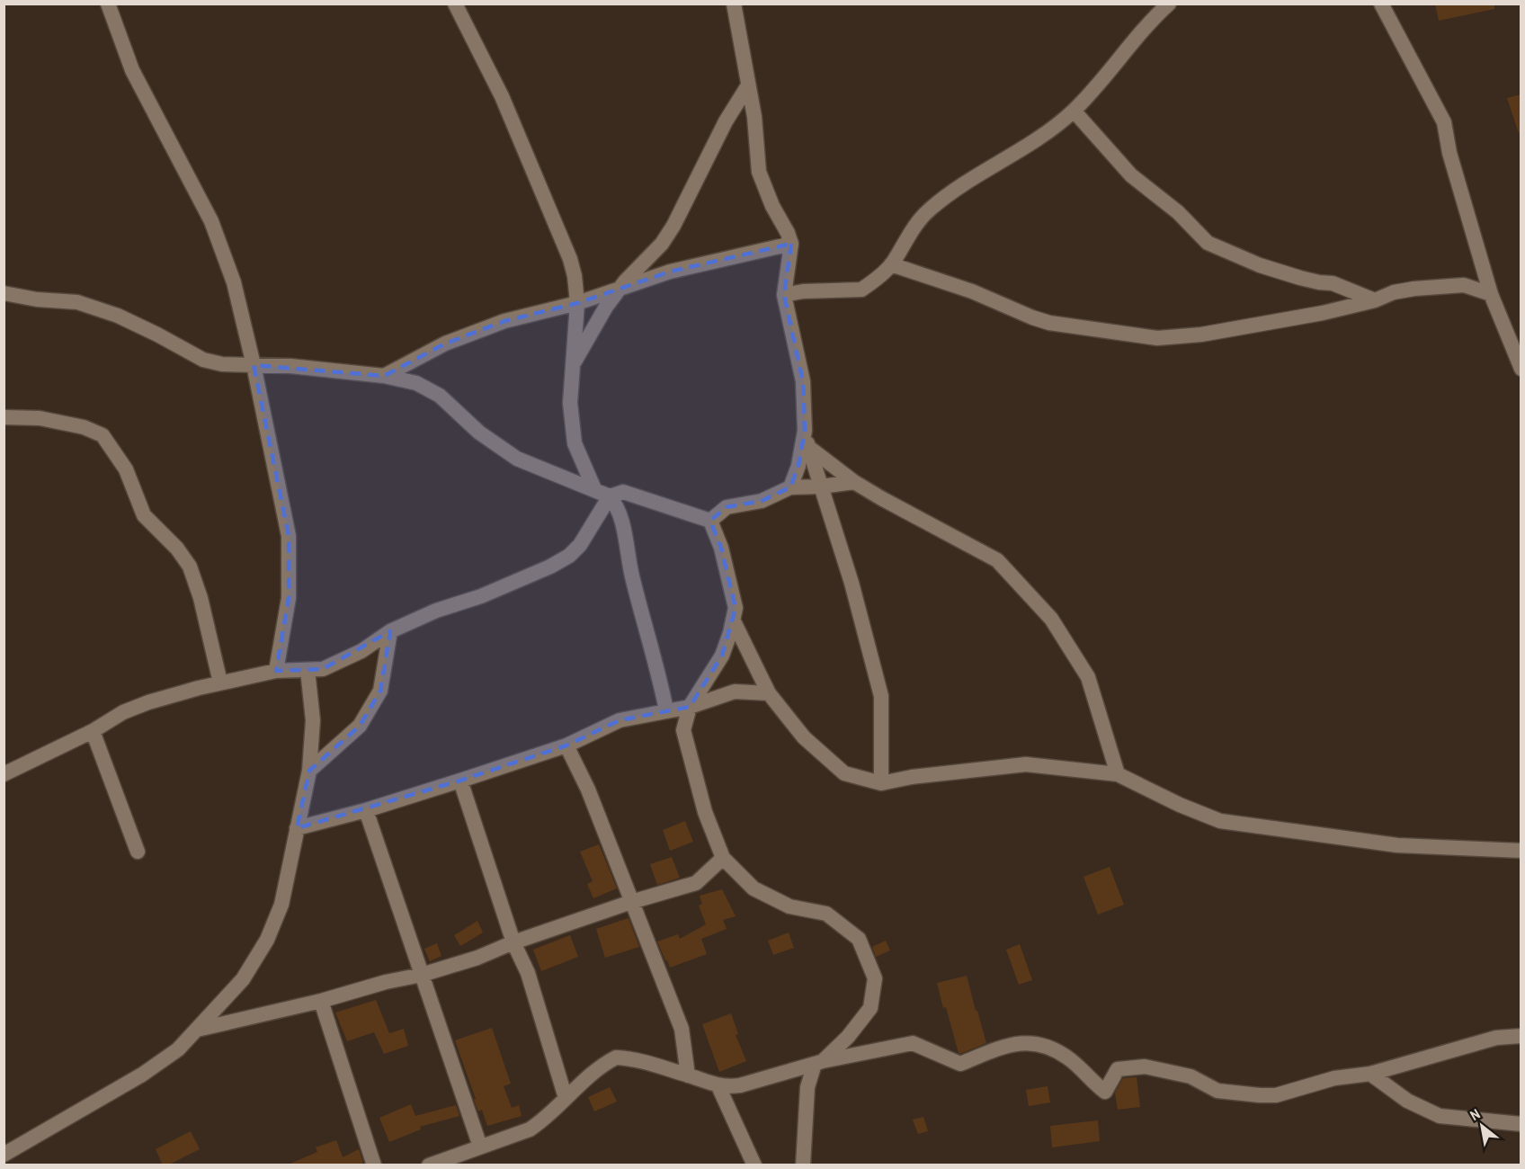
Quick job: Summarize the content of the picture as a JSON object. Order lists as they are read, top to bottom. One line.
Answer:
{"north":"top left"}
